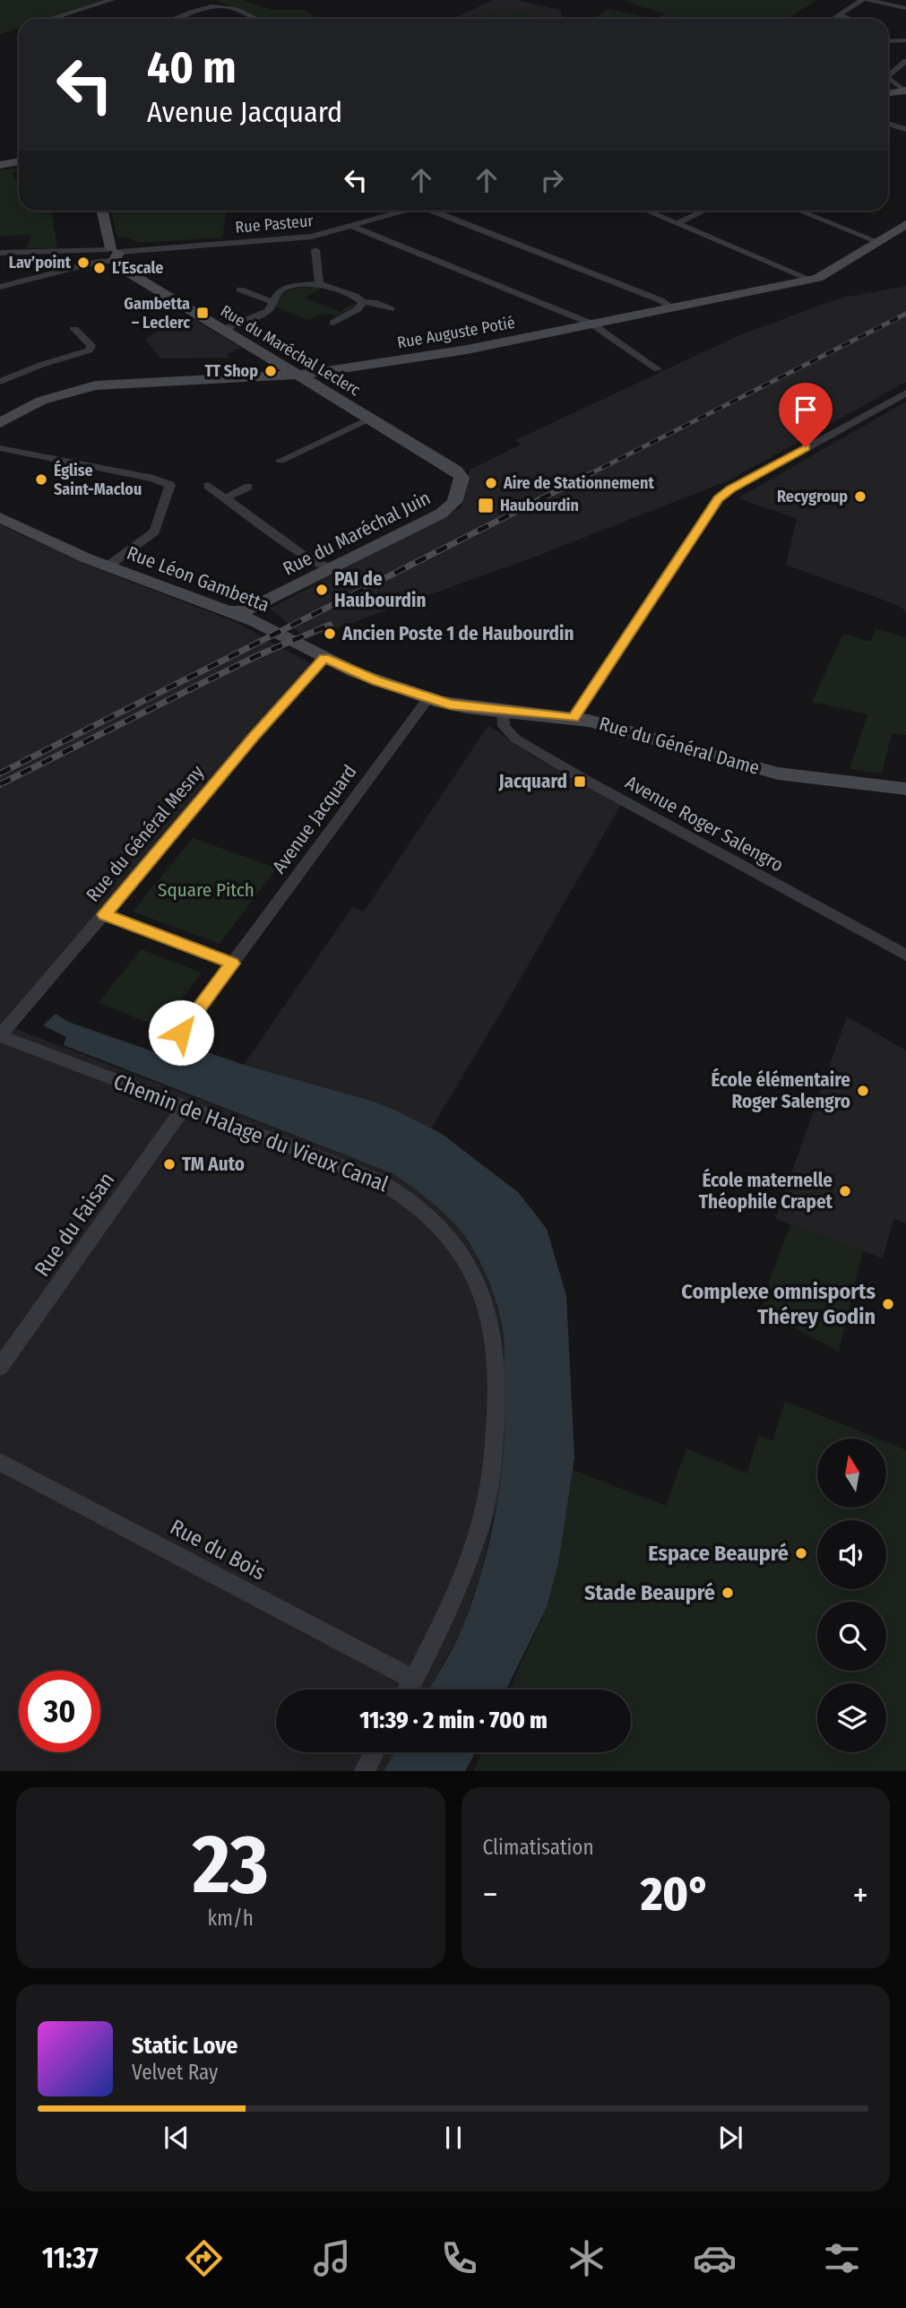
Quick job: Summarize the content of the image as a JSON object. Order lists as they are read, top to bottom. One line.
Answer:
{"streets":{"street":["Rue Pasteur","Rue Auguste Potié","Rue du Maréchal Leclerc","Rue du Maréchal Juin","Rue Léon Gambetta","Rue du Général Dame","Avenue Jacquard","Avenue Roger Salengro","Rue du Général Mesny","Chemin de Halage du Vieux Canal","Rue du Faisan","Rue du Bois"]},"crossings":[["Rue Pasteur","Rue du Maréchal Leclerc"],["Rue Auguste Potié","Rue du Maréchal Leclerc"],["Rue du Maréchal Leclerc","Rue du Maréchal Juin"],["Rue du Maréchal Juin","Rue Léon Gambetta"],["Rue Léon Gambetta","Rue du Général Dame"],["Rue Léon Gambetta","Rue du Général Mesny"],["Rue du Général Dame","Avenue Jacquard"],["Rue du Général Dame","Avenue Roger Salengro"],["Rue du Général Dame","Rue du Général Mesny"],["Rue du Général Mesny","Chemin de Halage du Vieux Canal"],["Chemin de Halage du Vieux Canal","Rue du Faisan"],["Chemin de Halage du Vieux Canal","Rue du Bois"]],"parks":["Square Pitch"],"places":{"other":["Lav’point","L’Escale","TT Shop","Église Saint-Maclou","Aire de Stationnement","Recygroup","PAI de Haubourdin","Ancien Poste 1 de Haubourdin","École élémentaire Roger Salengro","TM Auto","École maternelle Théophile Crapet","Complexe omnisports Thérey Godin","Espace Beaupré","Stade Beaupré"],"transit":["Gambetta – Leclerc","Haubourdin","Jacquard"]},"north":"top","page":{"turn":["40 m","Avenue Jacquard"],"limit":"30","trip":"11:39 · 2 min · 700 m","tile":[["23","km/h"],"Climatisation"],"heat":["−","20°","+"],"song":["Static Love","Velvet Ray"],"tabs":"11:37"}}
